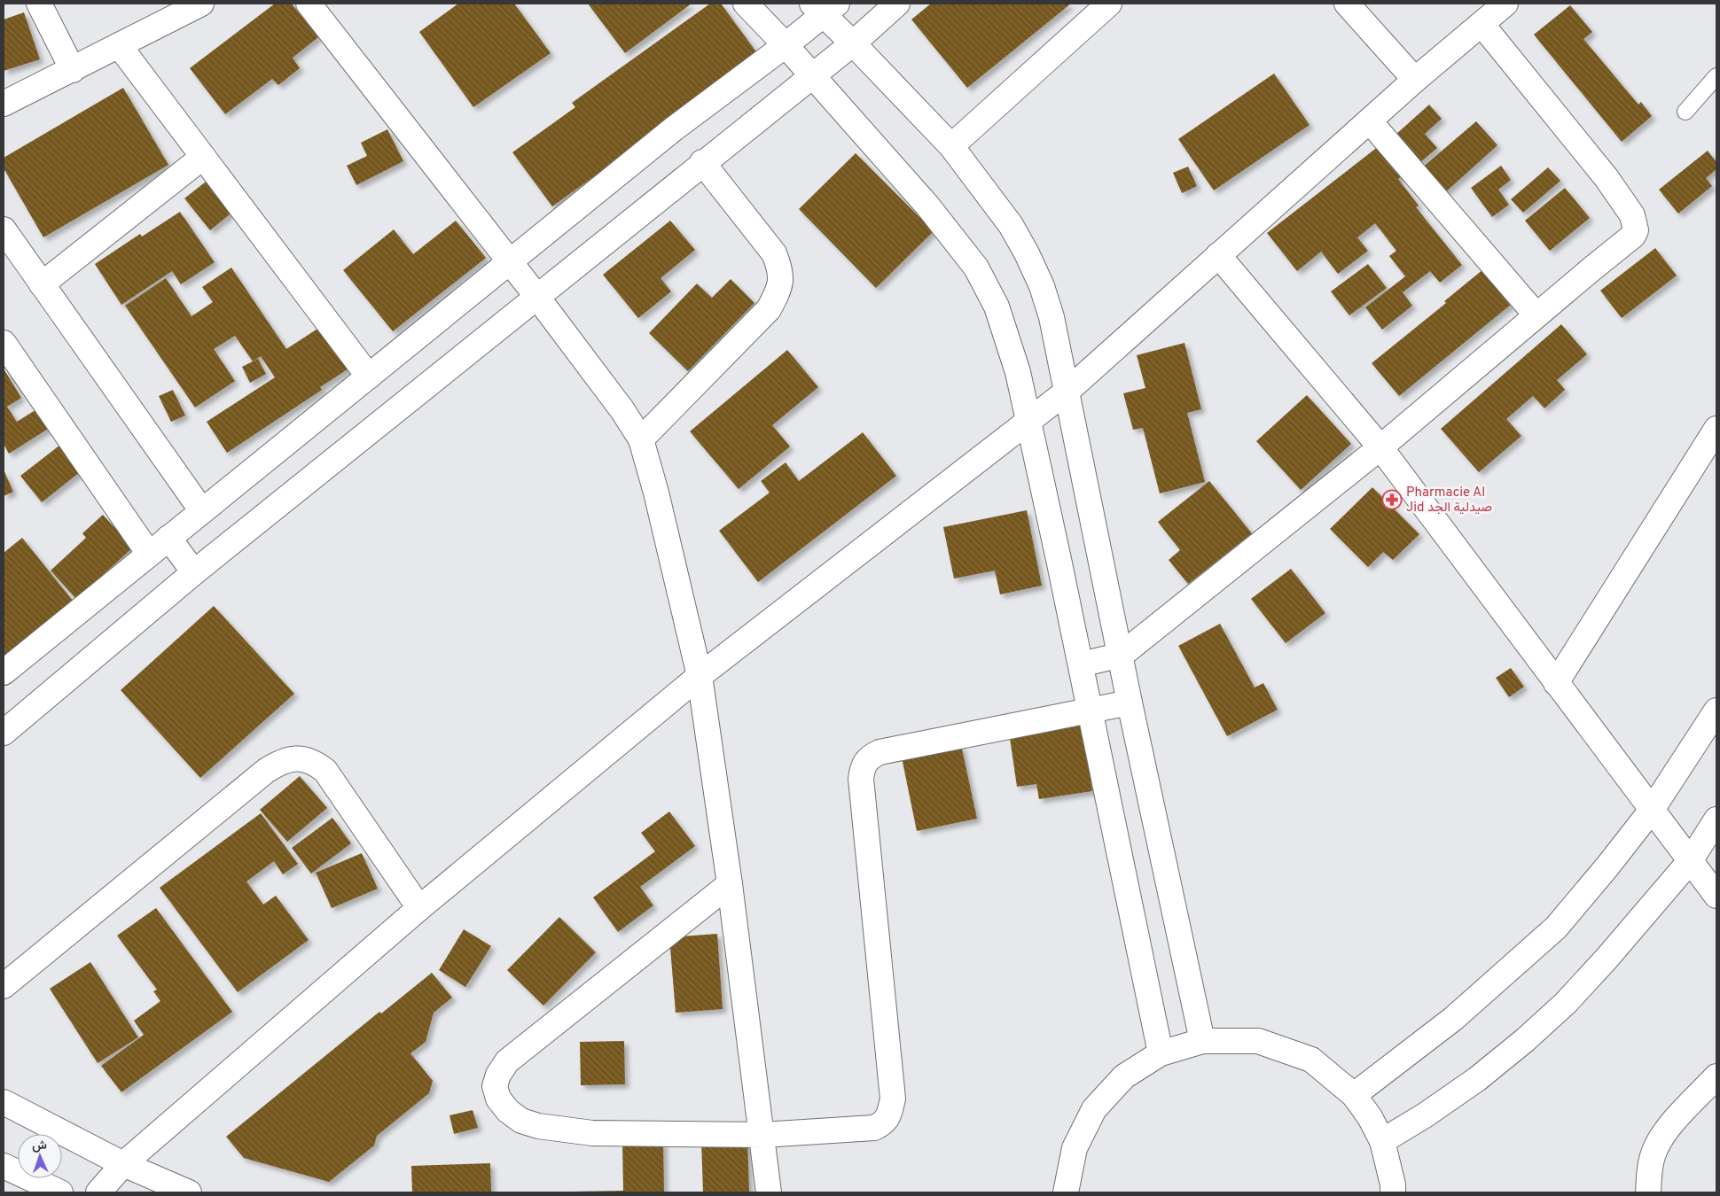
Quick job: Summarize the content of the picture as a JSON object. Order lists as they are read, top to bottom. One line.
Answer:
{"places":{"pharmacy":["Pharmacie Al Jid صيدلية الجد"]},"north":"top"}
